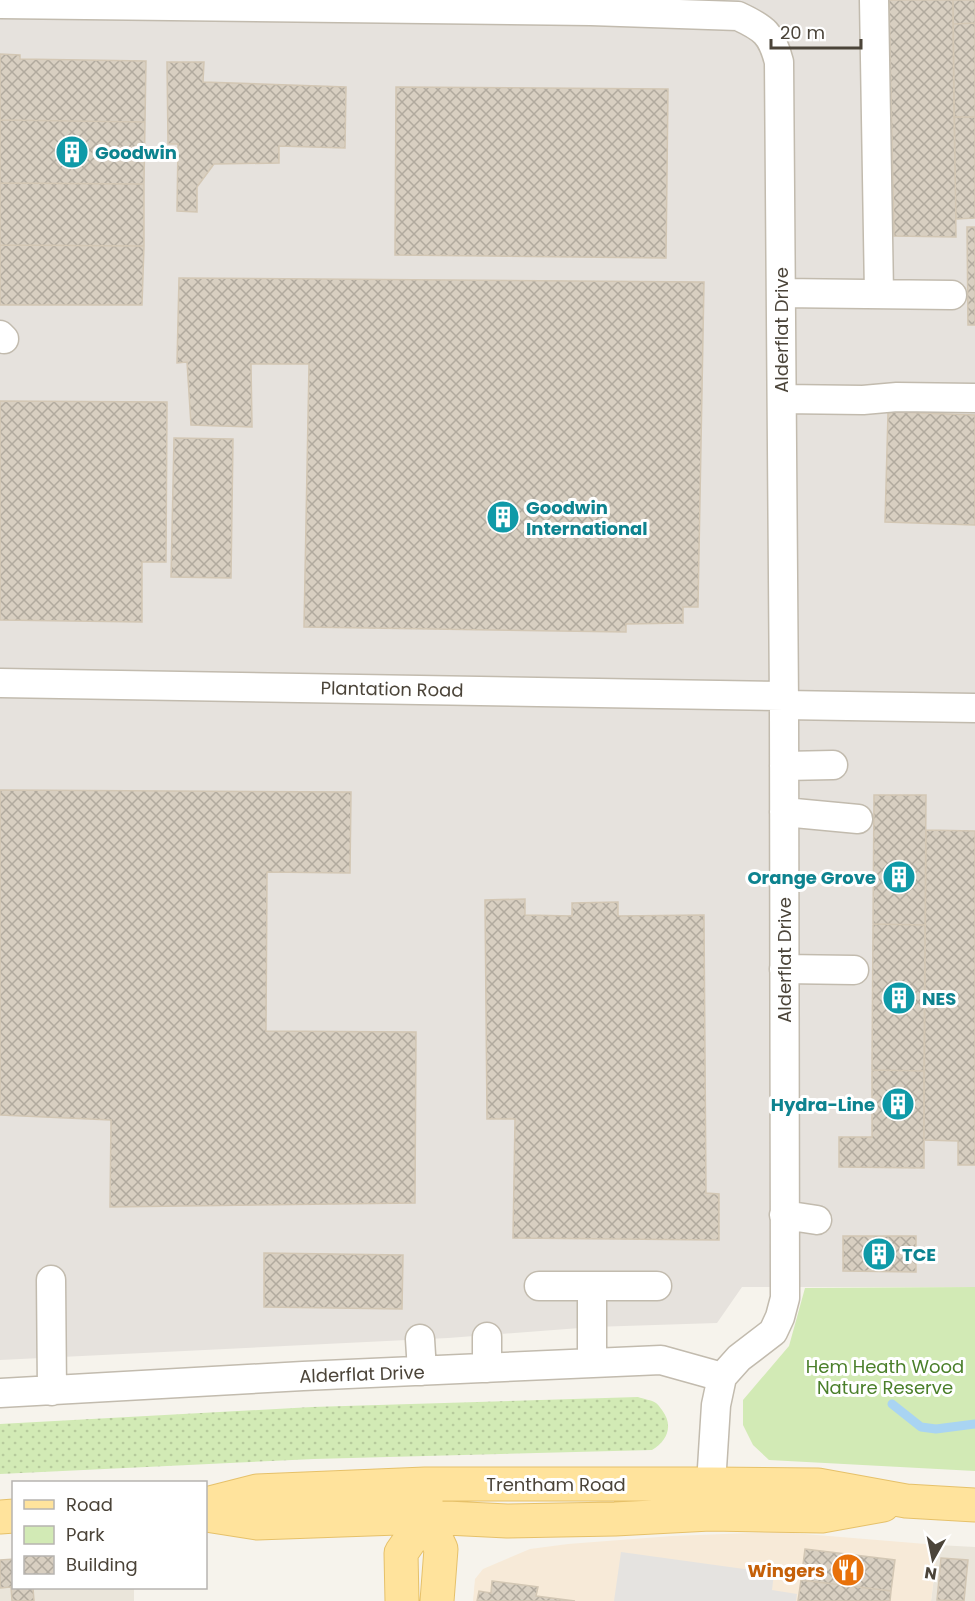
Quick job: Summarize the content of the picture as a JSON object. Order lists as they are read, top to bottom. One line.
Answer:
{"streets":{"main road":["Trentham Road"],"street":["Alderflat Drive","Plantation Road"]},"crossings":[["Alderflat Drive","Plantation Road"]],"parks":["Hem Heath Wood Nature Reserve"],"places":{"building":["Goodwin","Goodwin International","Orange Grove","NES","Hydra-Line","TCE"],"restaurant":["Wingers"]},"legend":["Road","Park","Building"],"scale_bar":"20 m","north":"bottom"}
